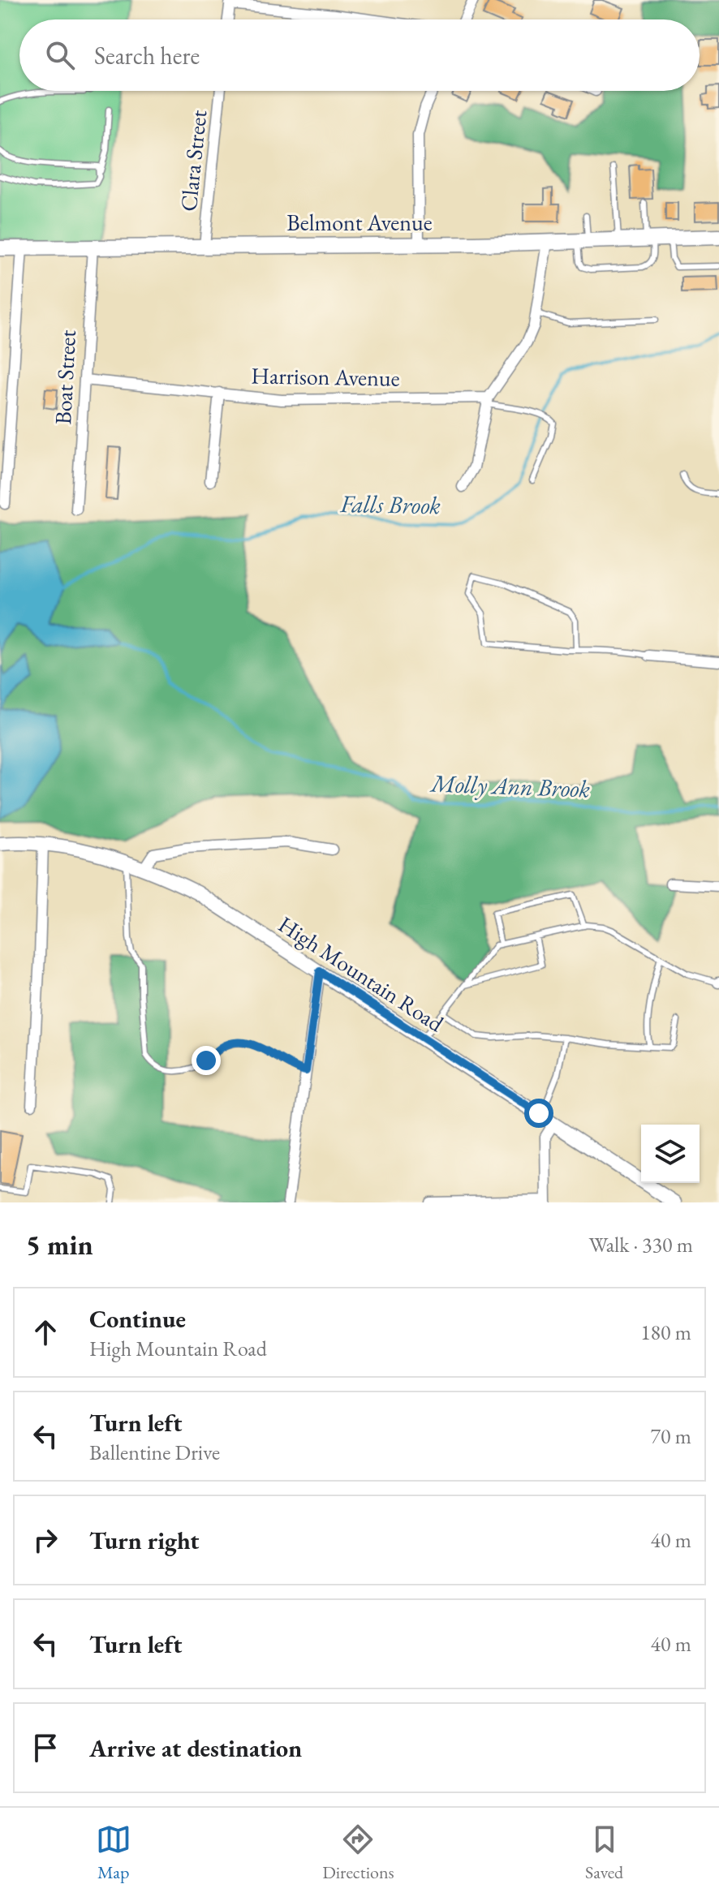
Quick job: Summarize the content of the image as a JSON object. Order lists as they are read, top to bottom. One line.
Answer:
{"streets":{"main road":["Belmont Avenue"],"street":["Clara Street","Harrison Avenue","Boat Street","High Mountain Road"]},"crossings":[["Clara Street","Belmont Avenue"],["Belmont Avenue","Boat Street"],["Harrison Avenue","Boat Street"]],"water":["Falls Brook","Molly Ann Brook"],"page":{"search":"Search here","heading":["5 min","Walk · 330 m"],"list":[["Continue","High Mountain Road","180 m"],["Turn left","Ballentine Drive","70 m"],["Turn right","40 m"],["Turn left","40 m"],"Arrive at destination"],"nav":["Map","Directions","Saved"]}}
